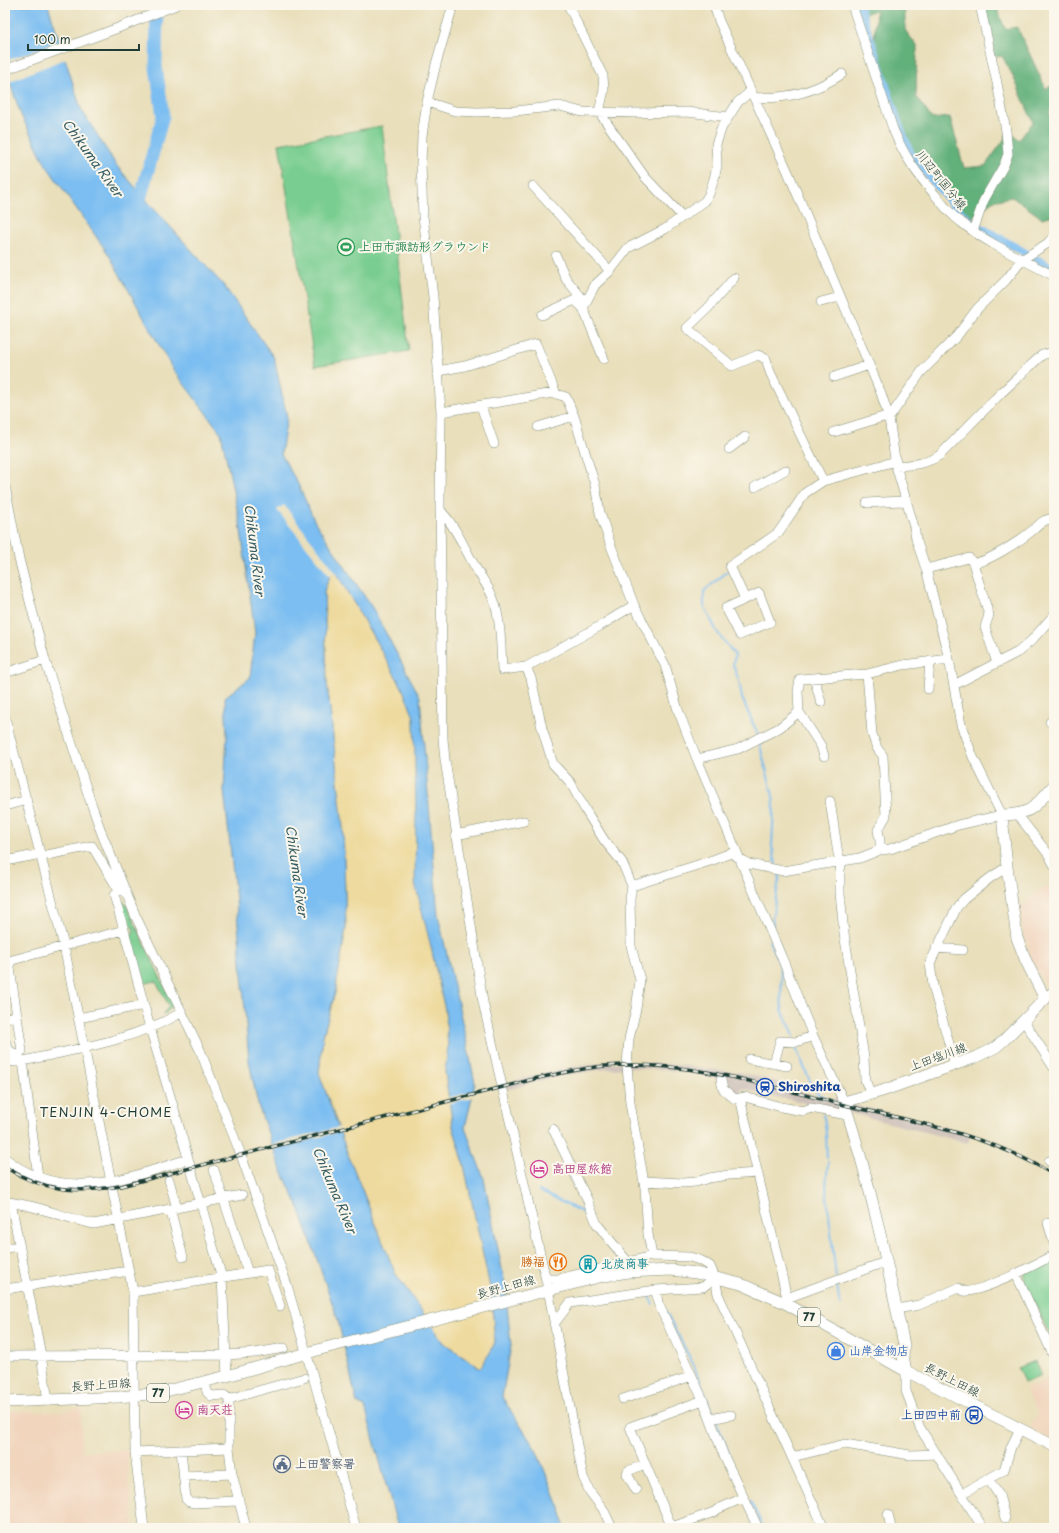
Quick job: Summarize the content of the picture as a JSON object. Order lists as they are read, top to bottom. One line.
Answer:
{"streets":{"main road":["上田塩川線","長野上田線","77"],"street":["川辺町国分線"]},"districts":["TENJIN 4-CHOME"],"water":["Chikuma River"],"places":{"sports":["上田市諏訪形グラウンド"],"station":["Shiroshita"],"hotel":["高田屋旅館","南天荘"],"restaurant":["勝福"],"building":["北炭商事"],"shop":["山岸金物店"],"bus stop":["上田四中前"],"public building":["上田警察署"]},"scale_bar":"100 m"}
